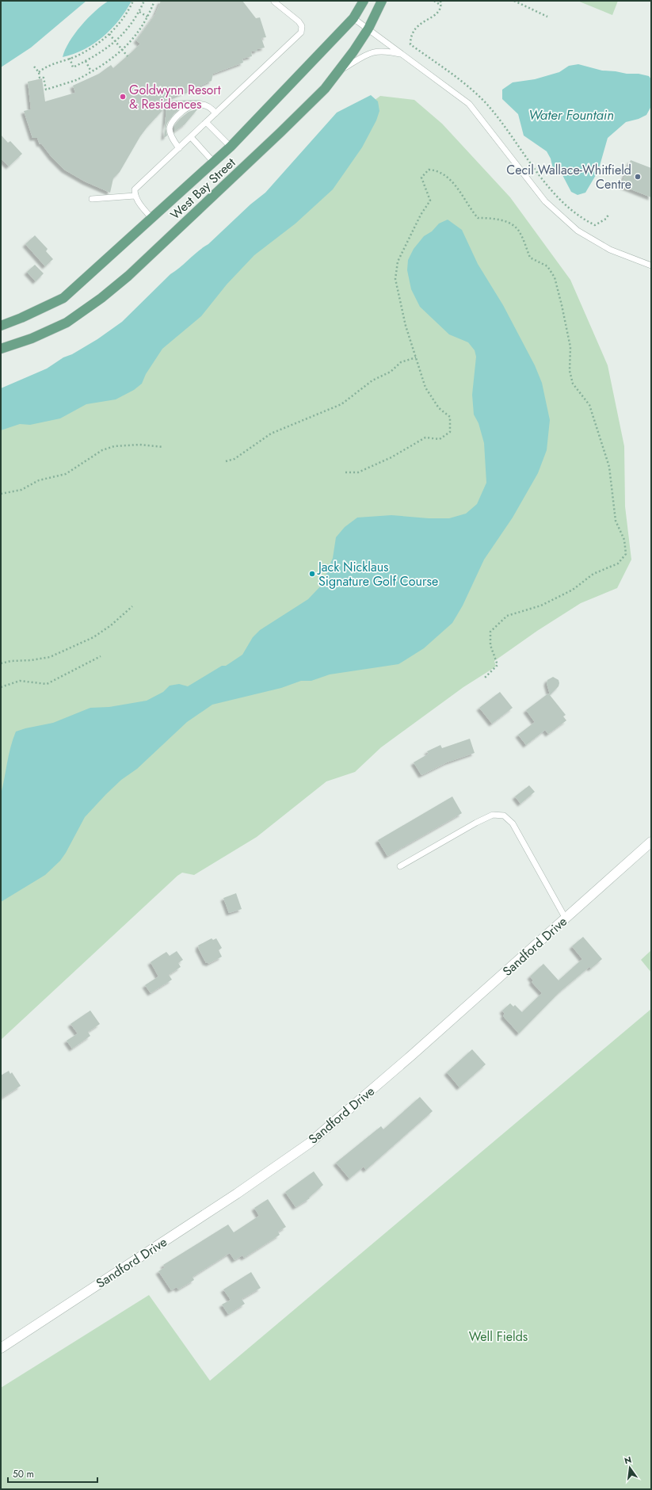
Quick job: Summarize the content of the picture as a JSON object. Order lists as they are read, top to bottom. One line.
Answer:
{"streets":{"main road":["West Bay Street"],"street":["Sandford Drive"]},"water":["Water Fountain"],"parks":["Well Fields"],"places":["Goldwynn Resort & Residences","Cecil Wallace-Whitfield Centre","Jack Nicklaus Signature Golf Course"],"scale_bar":"50 m","north":"top"}
